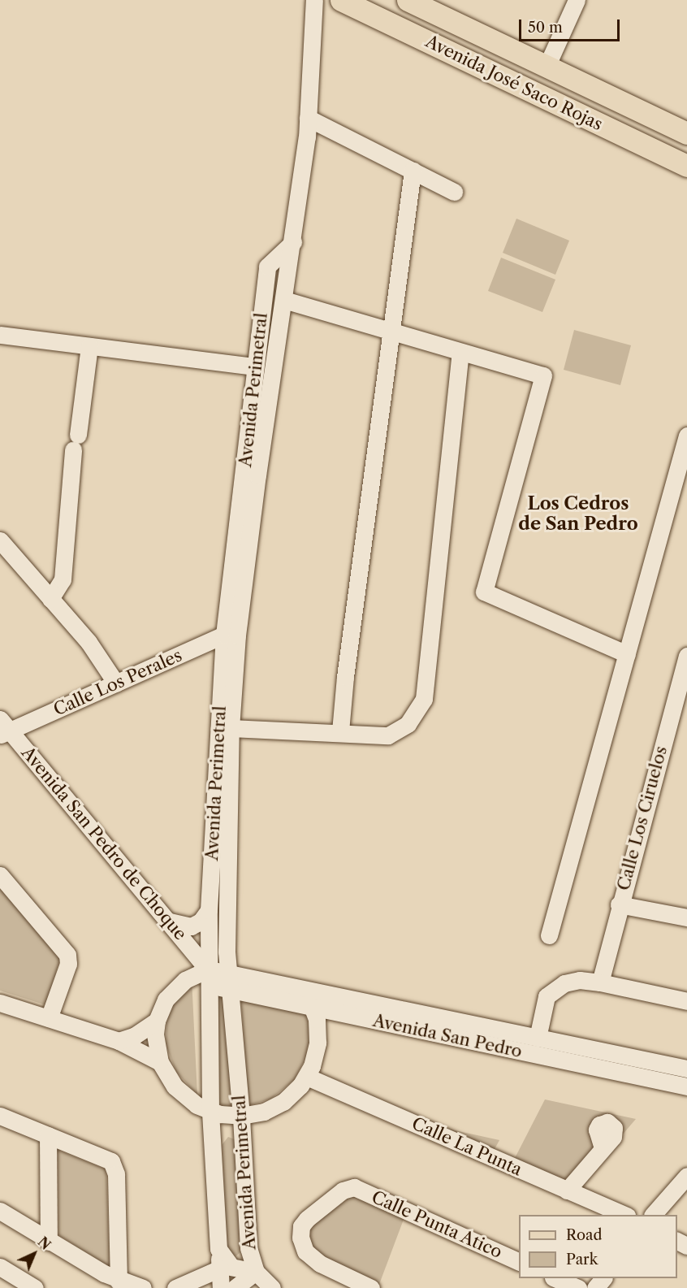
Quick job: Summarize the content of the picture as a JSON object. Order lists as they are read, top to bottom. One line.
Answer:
{"streets":{"main road":["Avenida José Saco Rojas"],"street":["Avenida Perimetral","Calle Los Perales","Calle Los Ciruelos","Avenida San Pedro de Choque","Avenida San Pedro","Calle La Punta","Calle Punta Atico"]},"crossings":[["Avenida Perimetral","Calle Los Perales"],["Avenida Perimetral","Avenida San Pedro de Choque"],["Avenida Perimetral","Avenida San Pedro"],["Calle Los Perales","Avenida San Pedro de Choque"],["Avenida San Pedro de Choque","Avenida San Pedro"]],"districts":["Los Cedros de San Pedro"],"legend":["Road","Park"],"scale_bar":"50 m","north":"top right"}
